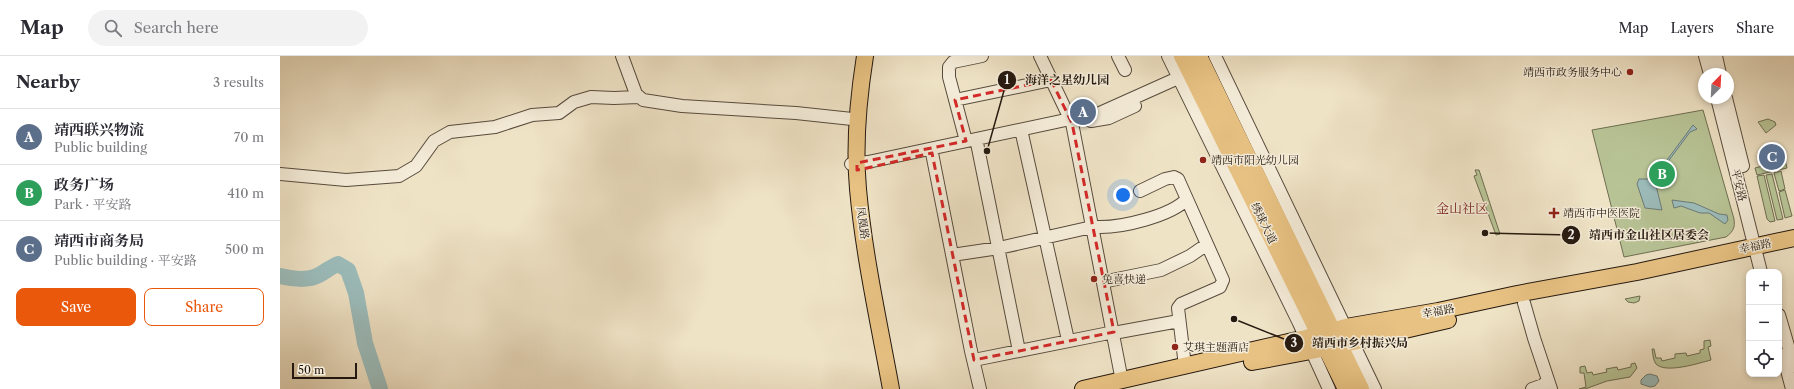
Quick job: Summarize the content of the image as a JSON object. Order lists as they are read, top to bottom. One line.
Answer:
{"streets":{"main road":["凤凰路","绣球大道","幸福路"],"street":["平安路"]},"crossings":[["平安路","幸福路"],["绣球大道","幸福路"]],"districts":["金山社区"],"places":{"other":["靖西市政务服务中心","海洋之星幼儿园","靖西市阳光幼儿园","靖西市金山社区居委会","兔喜快递","靖西市乡村振兴局","艾琪主题酒店"],"health":["靖西市中医医院"]},"scale_bar":"50 m","north":"top right","page":{"header":"Map","search":"Search here","nav":["Map","Layers","Share"],"heading":["Nearby","3 results"],"pins":["A","C","B"],"list":[{"mark":"A","name":"靖西联兴物流","note":"Public building","value":"70 m"},{"mark":"B","name":"政务广场","note":"Park · 平安路","value":"410 m"},{"mark":"C","name":"靖西市商务局","note":"Public building · 平安路","value":"500 m"}],"map_buttons":["+","−"],"buttons":["Save","Share"],"scale":"50 m"}}
